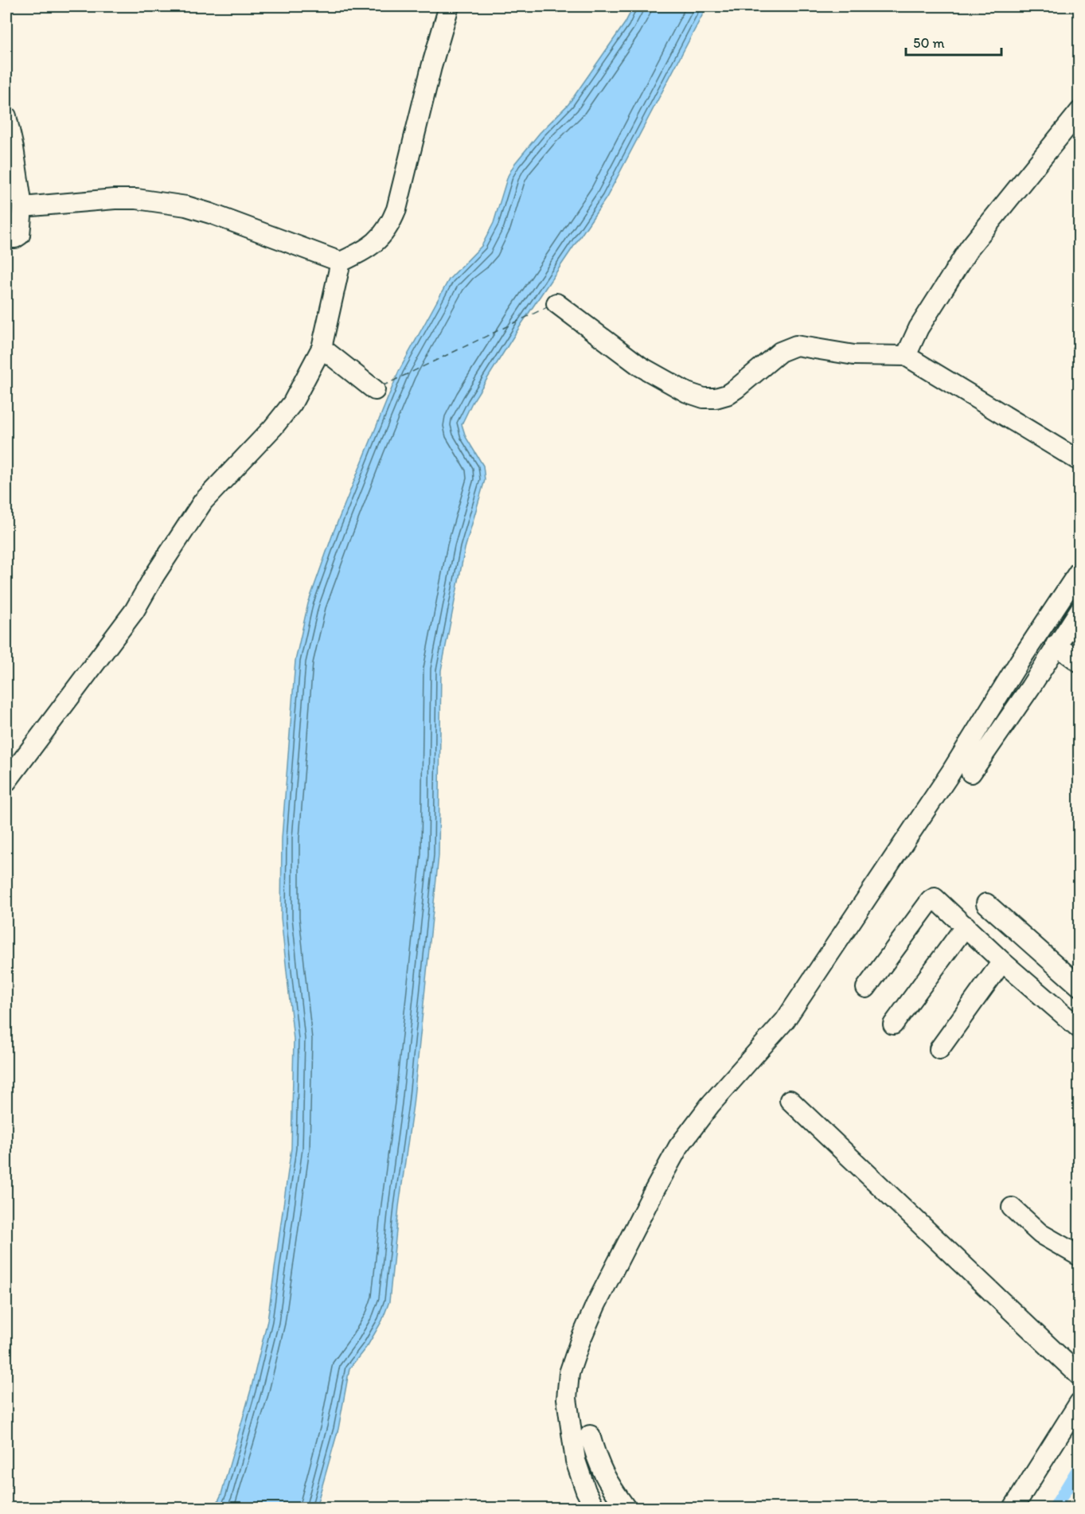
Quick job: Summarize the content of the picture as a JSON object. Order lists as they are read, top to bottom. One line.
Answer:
{"scale_bar":"50 m"}
